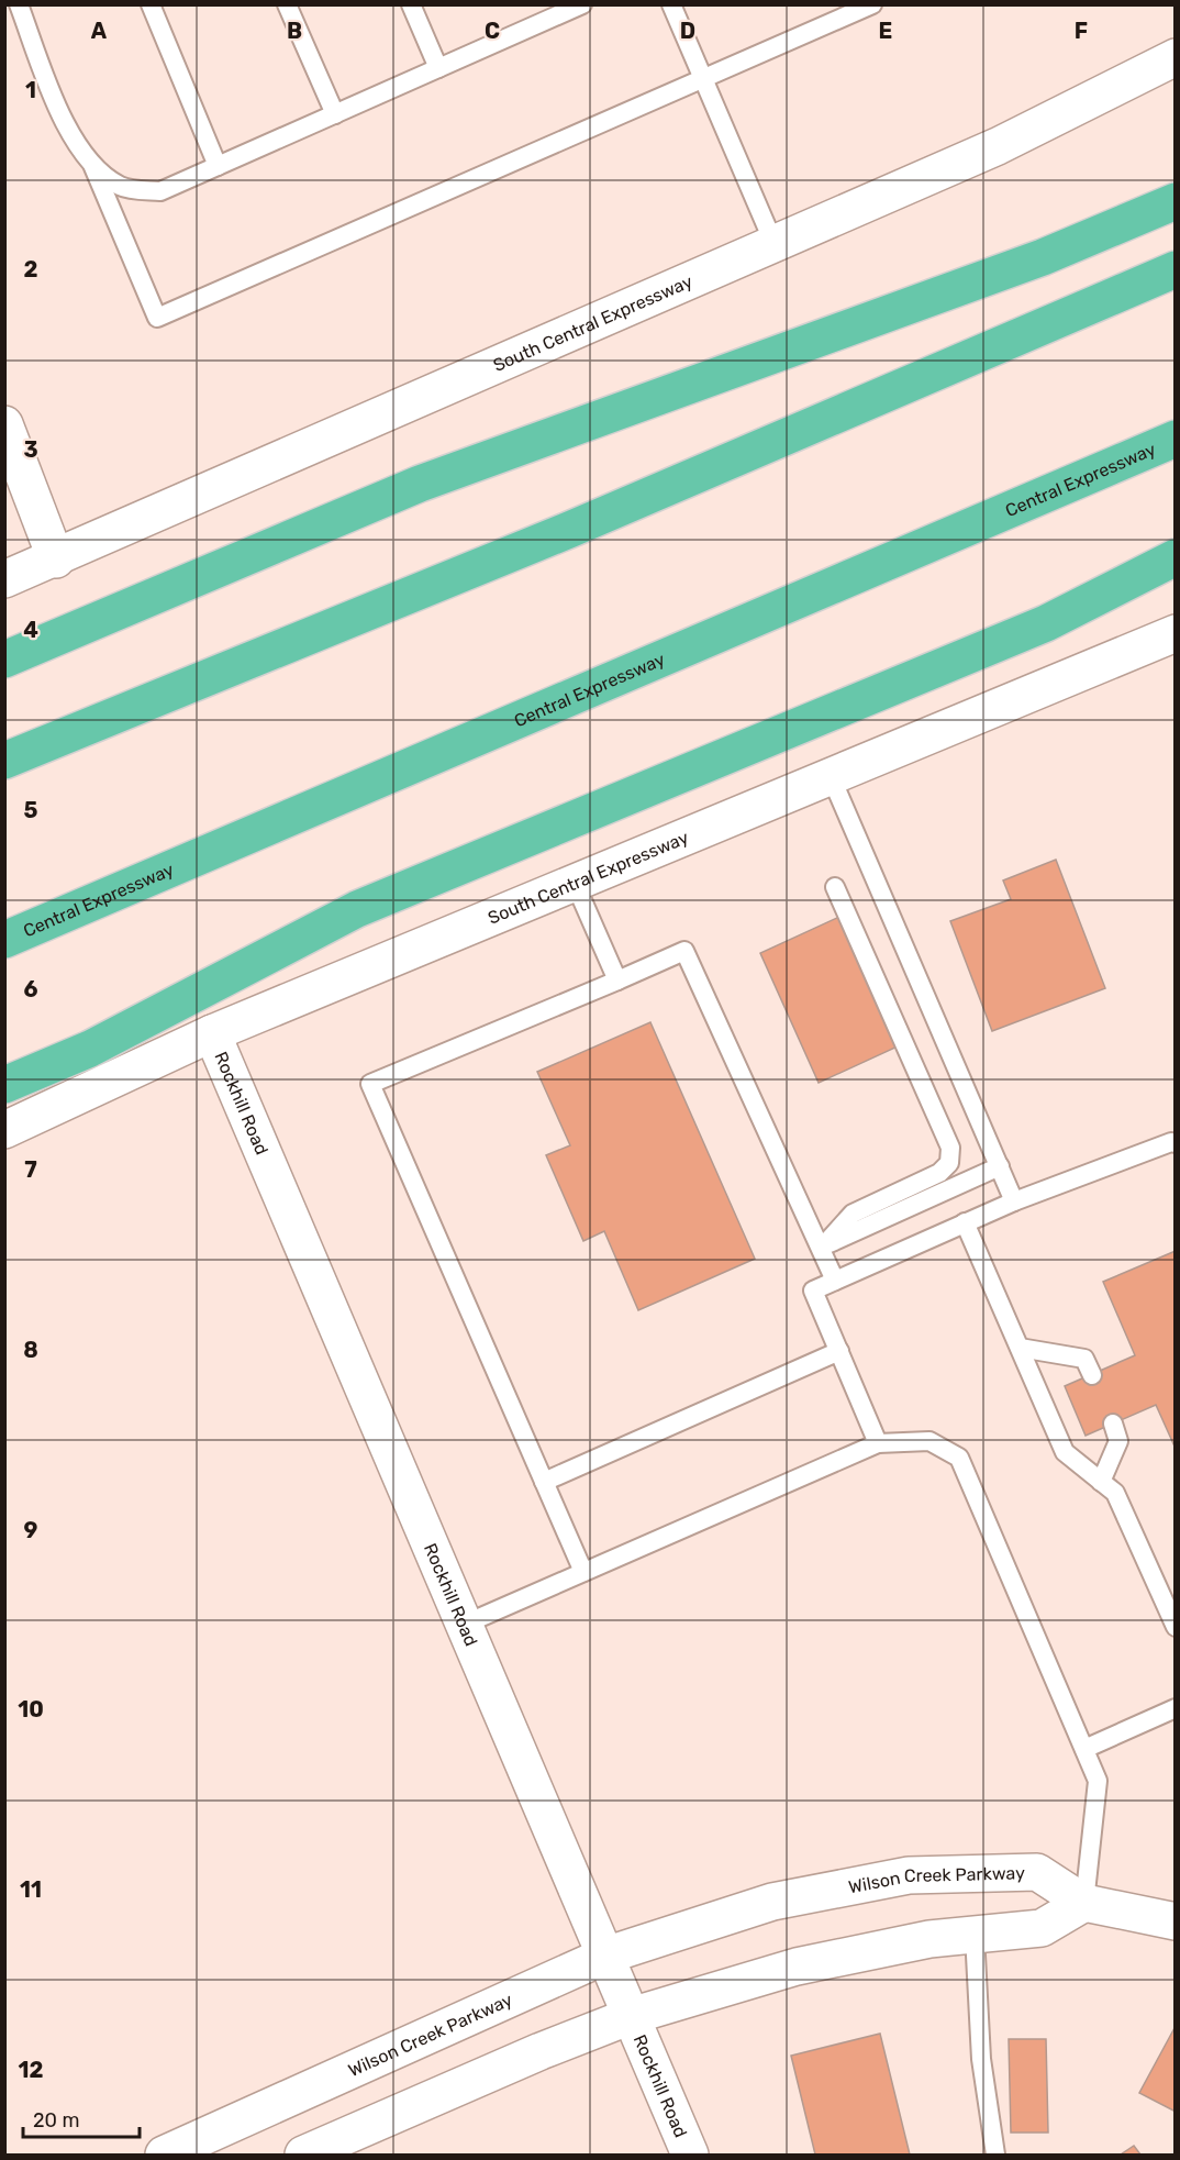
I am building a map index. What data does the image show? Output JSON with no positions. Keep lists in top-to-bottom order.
{
  "streets": {
    "highway": ["Central Expressway"],
    "main road": ["South Central Expressway", "Rockhill Road", "Wilson Creek Parkway"]
  },
  "crossings": [
    ["South Central Expressway", "Rockhill Road"],
    ["Rockhill Road", "Wilson Creek Parkway"]
  ],
  "scale_bar": "20 m",
  "grid": {
    "columns": [
      "A",
      "B",
      "C",
      "D",
      "E",
      "F"
    ],
    "rows": [
      "1",
      "2",
      "3",
      "4",
      "5",
      "6",
      "7",
      "8",
      "9",
      "10",
      "11",
      "12"
    ]
  }
}
